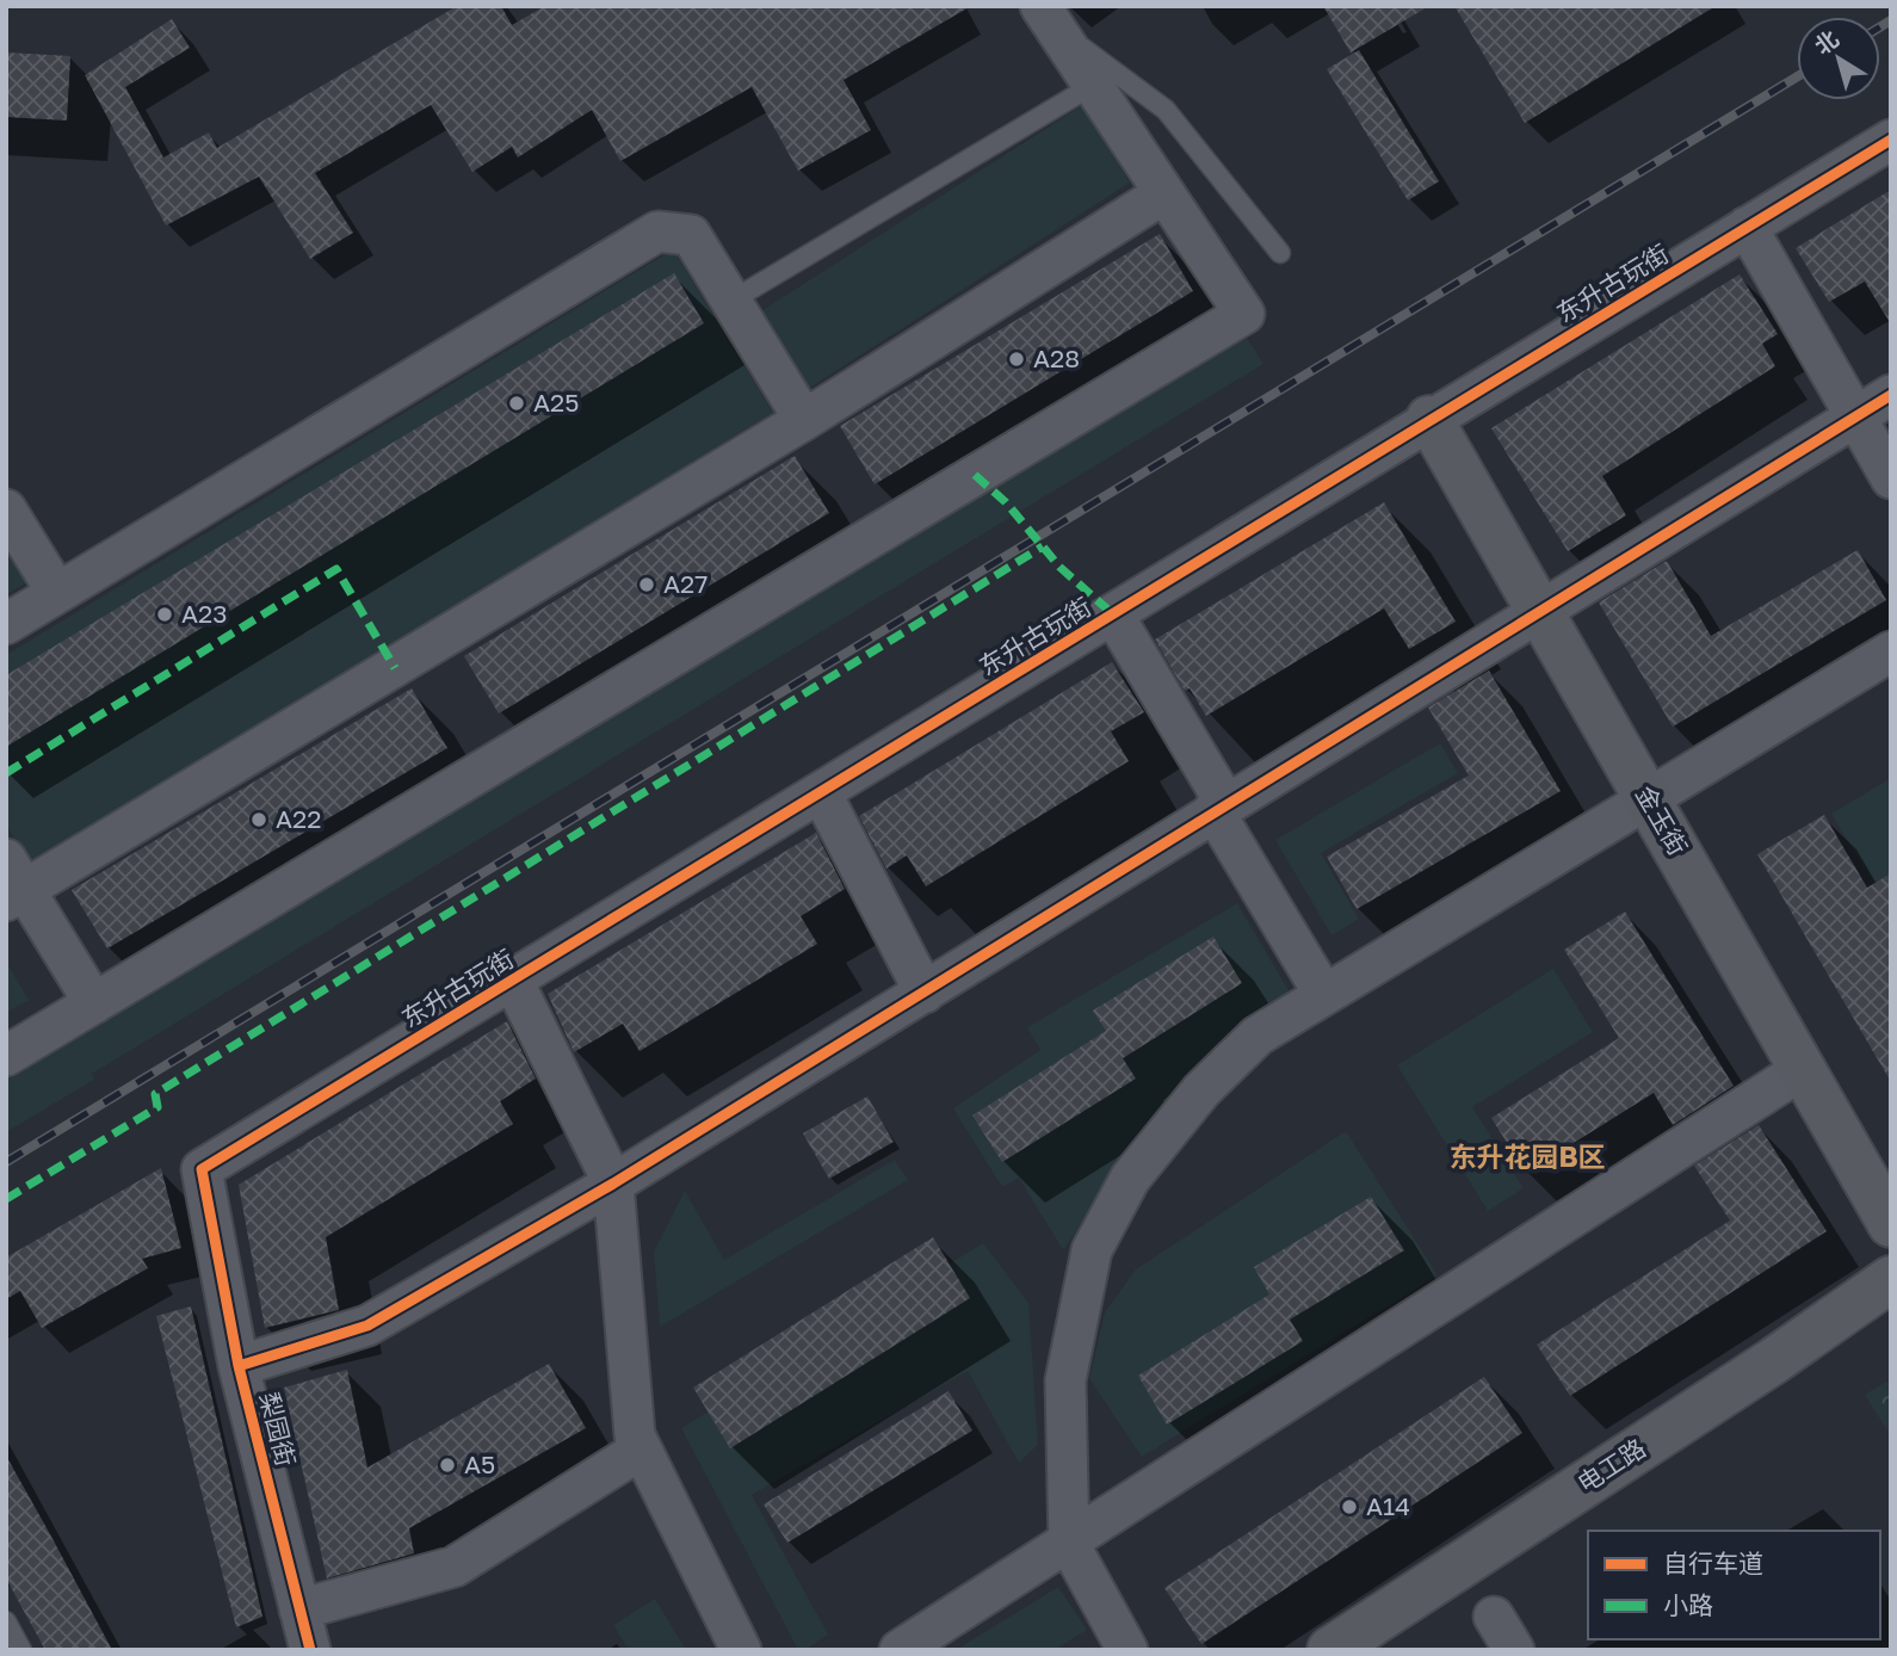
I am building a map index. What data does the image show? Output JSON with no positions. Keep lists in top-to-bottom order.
{
  "streets": {
    "street": [
      "东升古玩街",
      "金玉街",
      "梨园街",
      "电工路"
    ]
  },
  "crossings": [
    ["东升古玩街", "金玉街"],
    ["东升古玩街", "梨园街"]
  ],
  "districts": ["东升花园B区"],
  "places": [
    "A28",
    "A25",
    "A27",
    "A23",
    "A22",
    "A5",
    "A14"
  ],
  "legend": ["自行车道", "小路"],
  "north": "top left"
}
